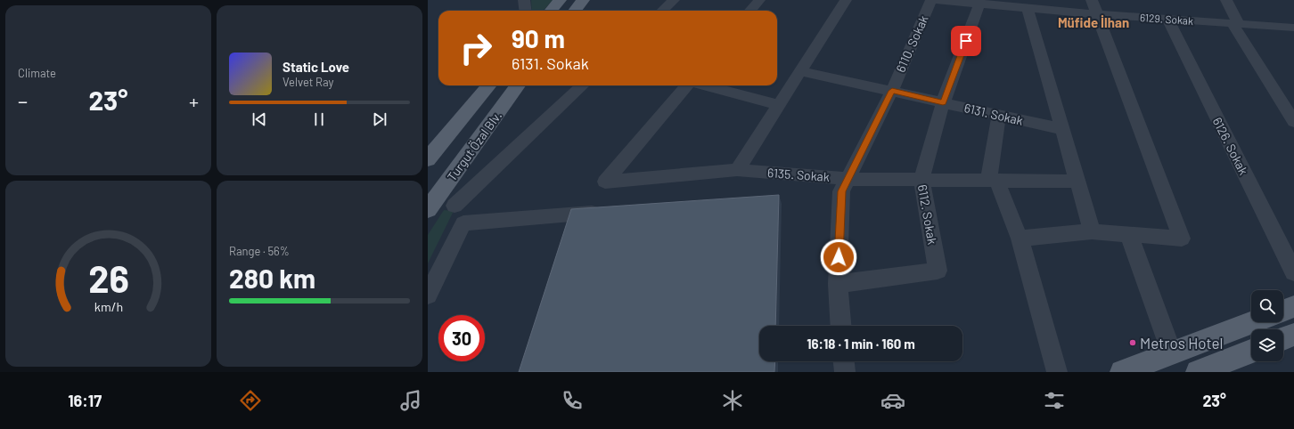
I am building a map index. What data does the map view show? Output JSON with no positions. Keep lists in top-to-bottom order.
{
  "streets": {
    "main road": ["Turgut Özal Blv."],
    "street": [
      "6129. Sokak",
      "6110. Sokak",
      "6131. Sokak",
      "6126. Sokak",
      "6135. Sokak",
      "6112. Sokak"
    ]
  },
  "crossings": [
    ["6129. Sokak", "6110. Sokak"],
    ["6129. Sokak", "6126. Sokak"],
    ["6129. Sokak", "6112. Sokak"],
    ["6110. Sokak", "6131. Sokak"],
    ["6110. Sokak", "6135. Sokak"],
    ["6110. Sokak", "6112. Sokak"],
    ["6131. Sokak", "6112. Sokak"],
    ["6135. Sokak", "6112. Sokak"]
  ],
  "districts": ["Müfide İlhan"],
  "places": ["Metros Hotel"],
  "page": {
    "tile": [
      "Climate",
      ["Range · 56%", "280 km"]
    ],
    "turn": ["90 m", "6131. Sokak"],
    "song": ["Static Love", "Velvet Ray"],
    "heat": ["−", "23°", "+"],
    "limit": "30",
    "trip": "16:18 · 1 min · 160 m",
    "tabs": ["16:17", "23°"],
    "gauge": ["26", "km/h"]
  }
}
